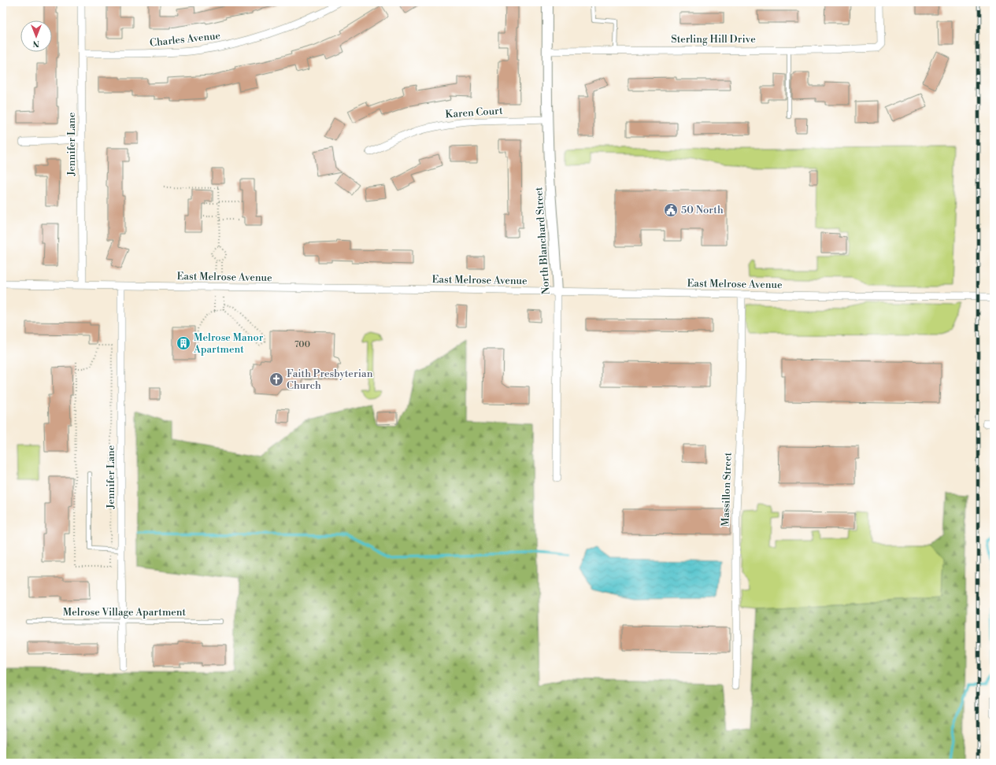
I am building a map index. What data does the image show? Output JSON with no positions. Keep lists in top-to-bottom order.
{
  "streets": {
    "street": [
      "Charles Avenue",
      "Sterling Hill Drive",
      "Karen Court",
      "Jennifer Lane",
      "North Blanchard Street",
      "East Melrose Avenue",
      "Massillon Street"
    ],
    "lane": ["Melrose Village Apartment"]
  },
  "crossings": [
    ["Charles Avenue", "Jennifer Lane"],
    ["Sterling Hill Drive", "North Blanchard Street"],
    ["Karen Court", "North Blanchard Street"],
    ["Jennifer Lane", "East Melrose Avenue"],
    ["Jennifer Lane", "Melrose Village Apartment"],
    ["North Blanchard Street", "East Melrose Avenue"],
    ["East Melrose Avenue", "Massillon Street"]
  ],
  "places": {
    "public building": ["50 North"],
    "building": ["Melrose Manor Apartment"],
    "church": ["Faith Presbyterian Church"]
  },
  "house_numbers": ["700"],
  "north": "bottom"
}
